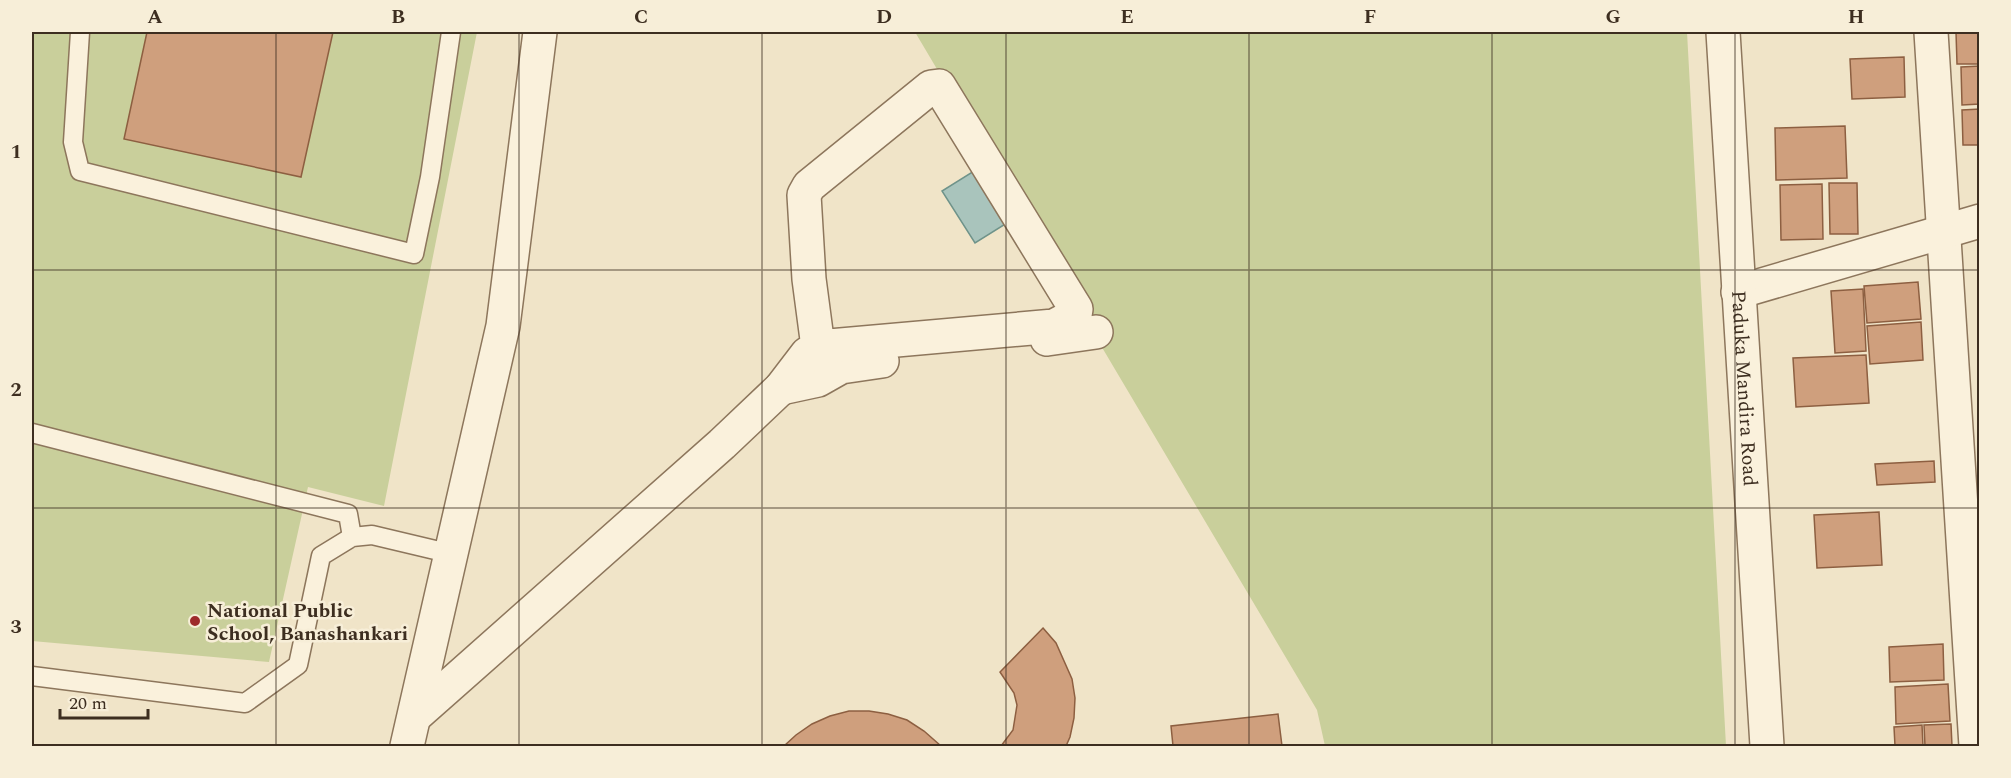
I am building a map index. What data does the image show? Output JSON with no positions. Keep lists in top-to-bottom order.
{
  "streets": {
    "street": ["Paduka Mandira Road"]
  },
  "places": ["National Public School, Banashankari"],
  "scale_bar": "20 m",
  "grid": {
    "columns": [
      "A",
      "B",
      "C",
      "D",
      "E",
      "F",
      "G",
      "H"
    ],
    "rows": ["1", "2", "3"]
  }
}
